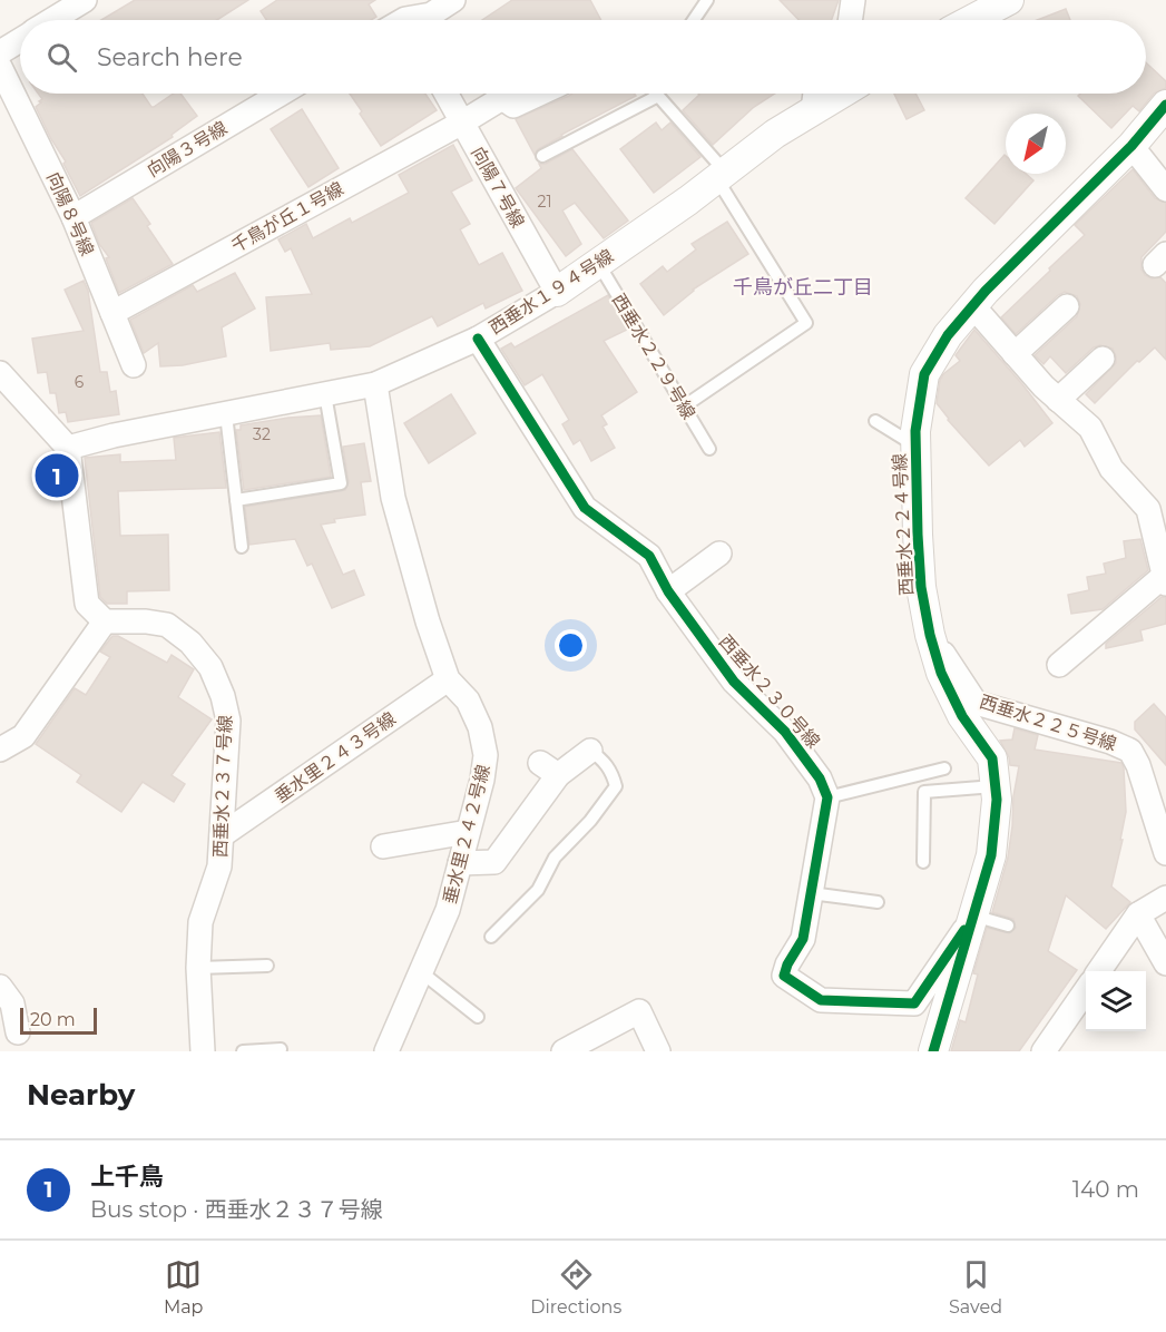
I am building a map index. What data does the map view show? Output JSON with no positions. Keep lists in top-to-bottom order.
{
  "streets": {
    "street": [
      "向陽３号線",
      "向陽７号線",
      "向陽８号線",
      "千鳥が丘１号線",
      "西垂水１９４号線",
      "西垂水２２４号線",
      "西垂水２３０号線",
      "西垂水２２５号線",
      "垂水里２４３号線",
      "西垂水２３７号線",
      "垂水里２４２号線"
    ],
    "lane": ["西垂水２２９号線"]
  },
  "crossings": [
    ["向陽３号線", "向陽８号線"],
    ["向陽７号線", "千鳥が丘１号線"],
    ["向陽７号線", "西垂水１９４号線"],
    ["向陽８号線", "千鳥が丘１号線"],
    ["西垂水１９４号線", "西垂水２２９号線"],
    ["西垂水１９４号線", "西垂水２３０号線"],
    ["西垂水１９４号線", "垂水里２４２号線"],
    ["西垂水２２４号線", "西垂水２２５号線"],
    ["垂水里２４３号線", "西垂水２３７号線"],
    ["垂水里２４３号線", "垂水里２４２号線"]
  ],
  "districts": ["千鳥が丘二丁目"],
  "house_numbers": ["21", "6", "32"],
  "scale_bar": "20 m",
  "north": "bottom left",
  "page": {
    "search": "Search here",
    "pins": "1",
    "scale": "20 m",
    "heading": "Nearby",
    "list": [
      {
        "mark": "1",
        "name": "上千鳥",
        "note": "Bus stop · 西垂水２３７号線",
        "value": "140 m"
      }
    ],
    "nav": ["Map", "Directions", "Saved"]
  }
}
